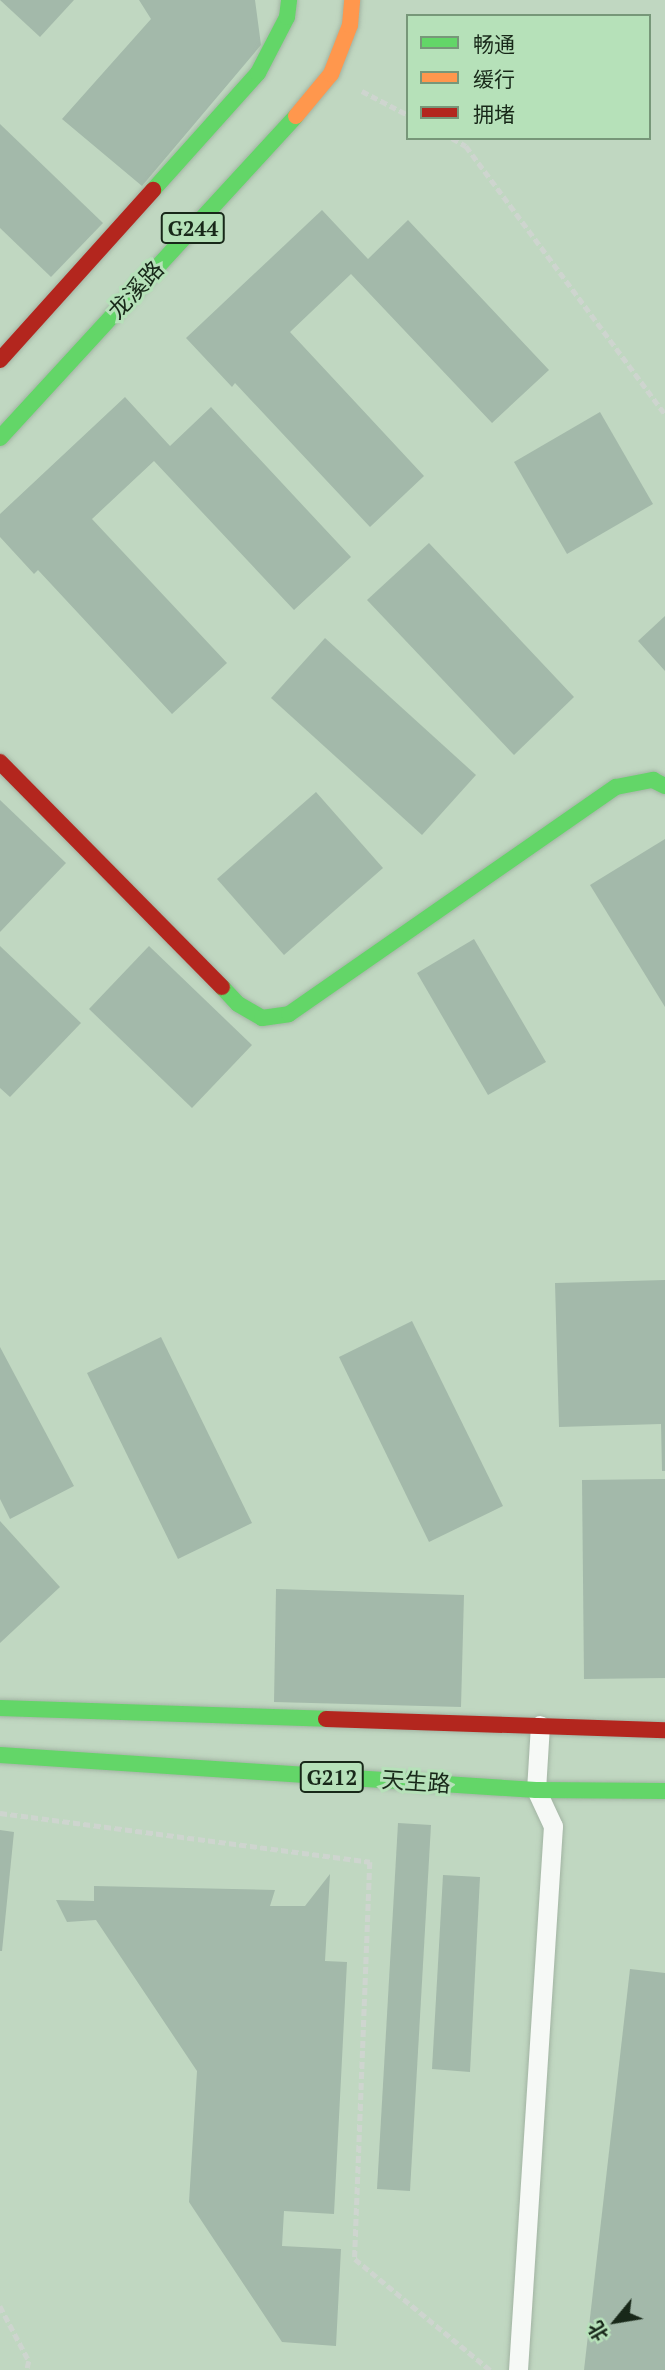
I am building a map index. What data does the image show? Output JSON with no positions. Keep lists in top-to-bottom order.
{
  "streets": {
    "main road": [
      "G244",
      "龙溪路",
      "G212",
      "天生路"
    ]
  },
  "legend": ["畅通", "缓行", "拥堵"],
  "north": "bottom left"
}
